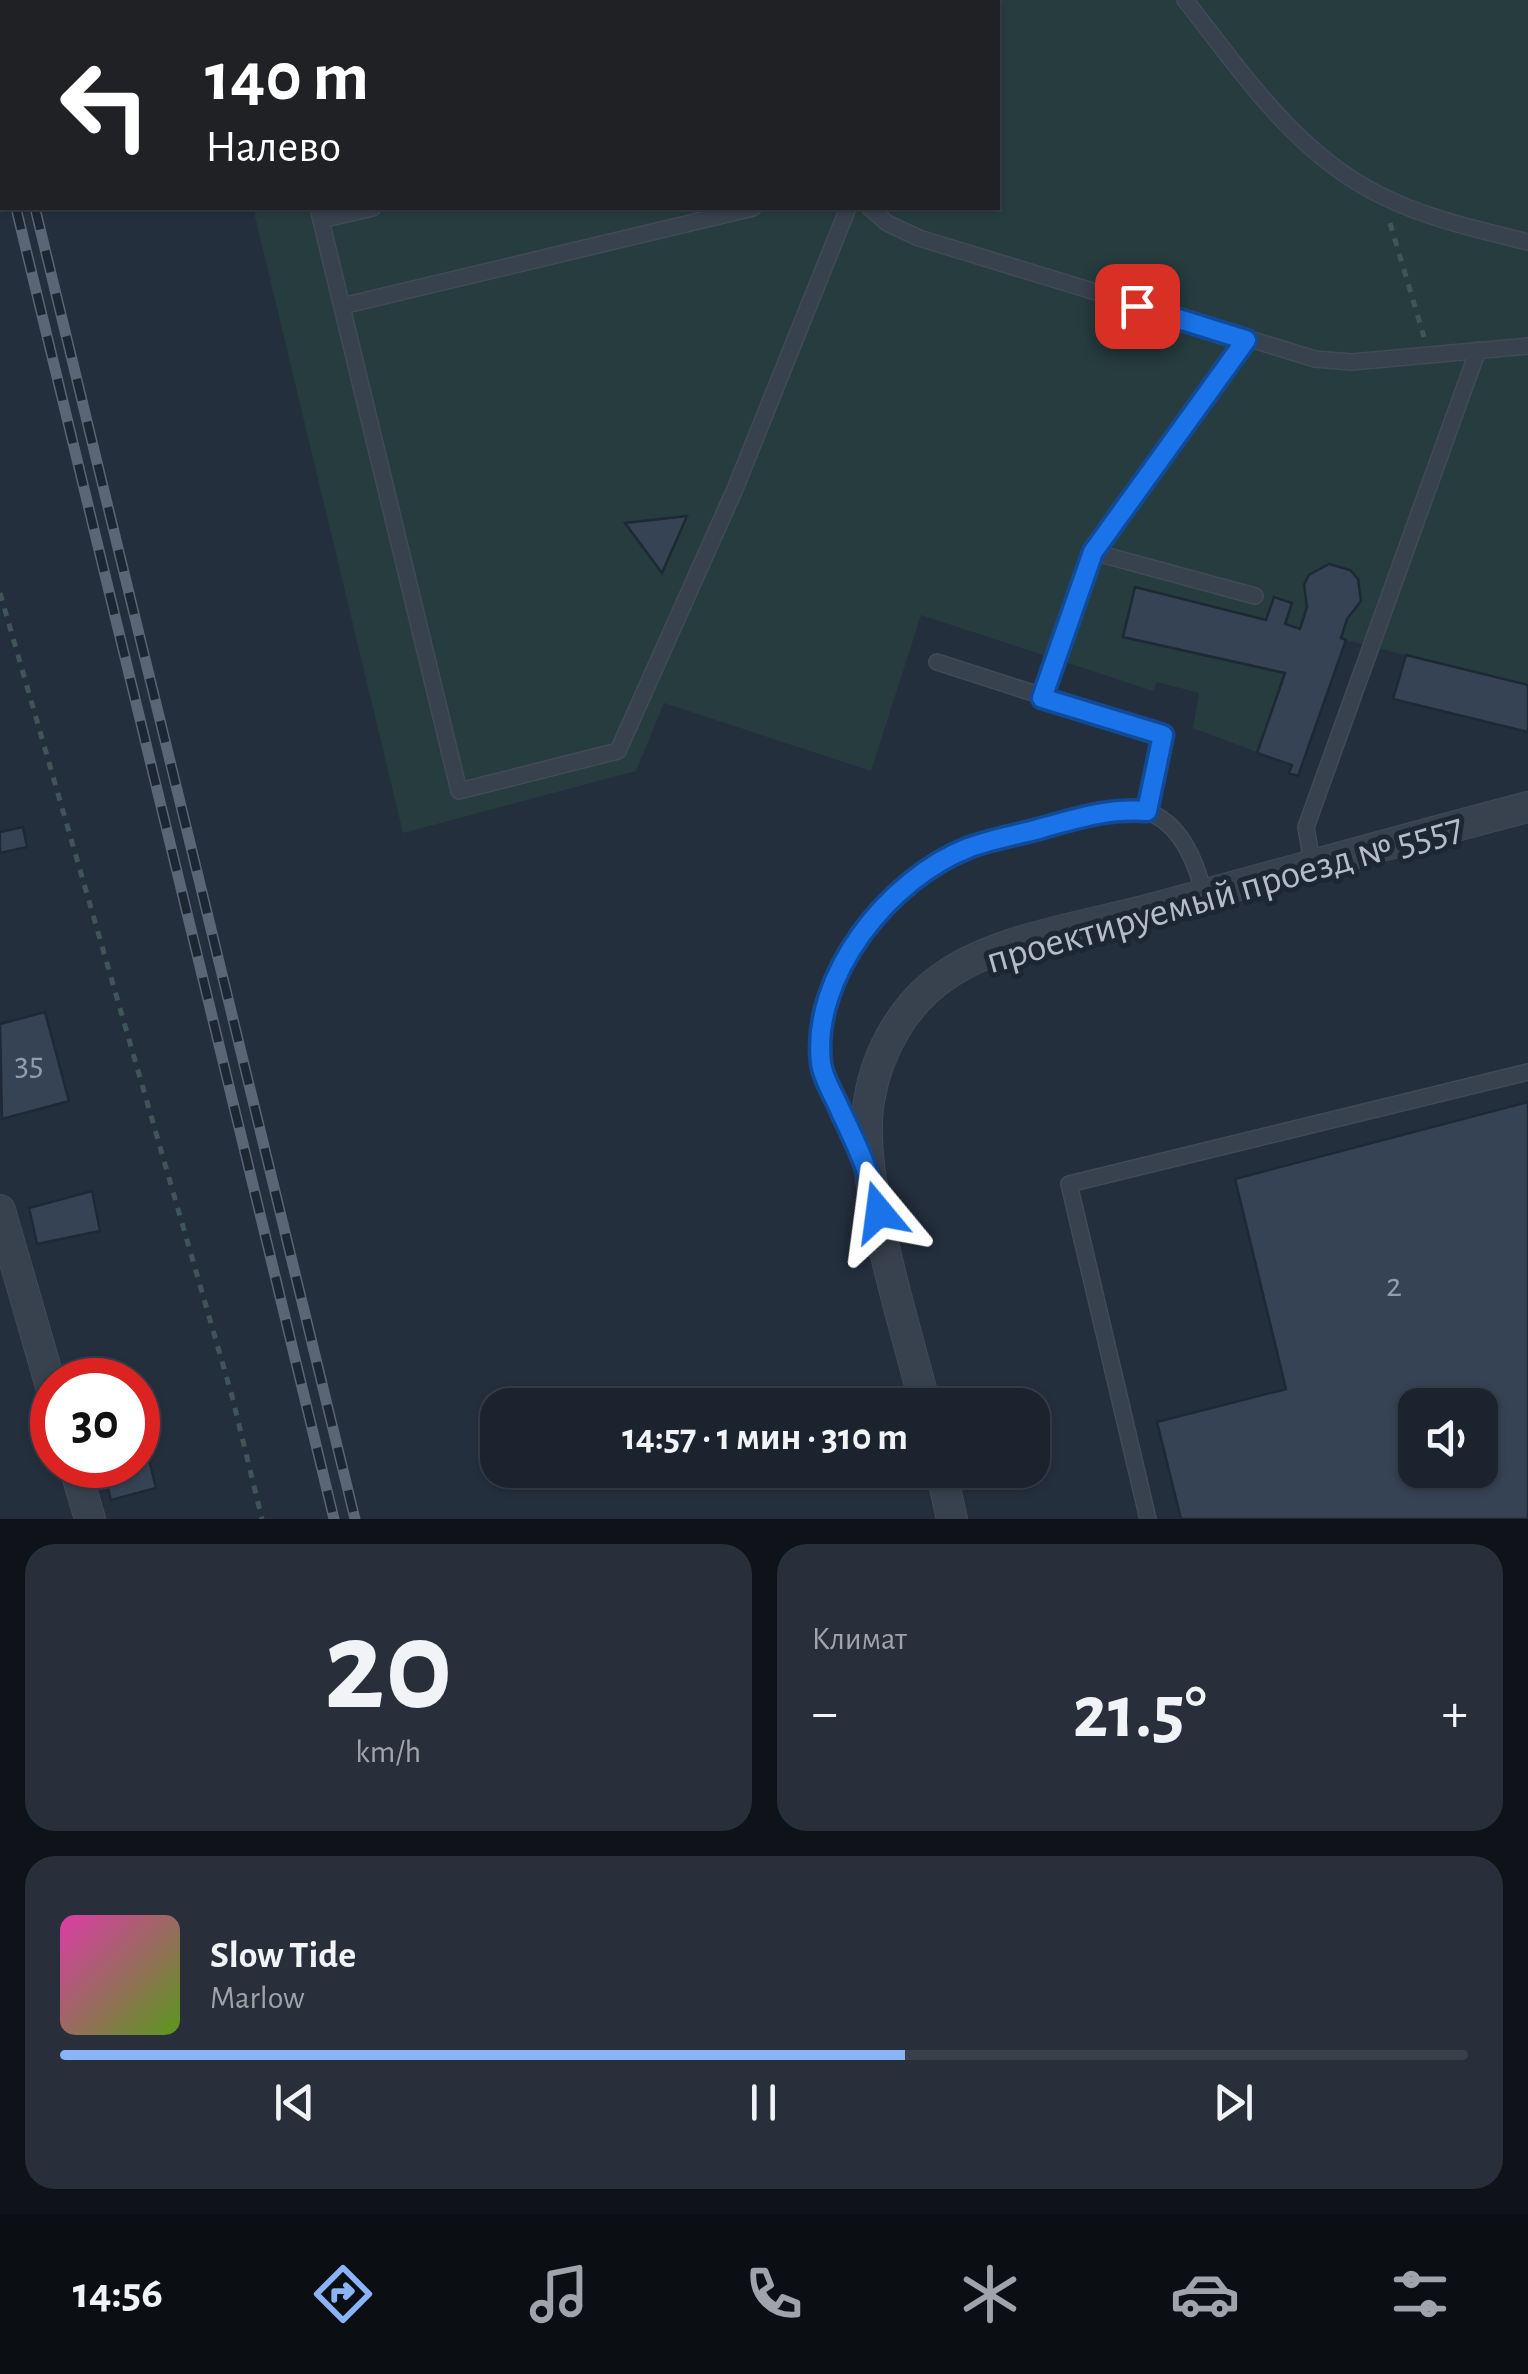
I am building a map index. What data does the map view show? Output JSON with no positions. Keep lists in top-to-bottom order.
{
  "streets": {
    "street": ["проектируемый проезд № 5557"]
  },
  "house_numbers": ["35", "2"],
  "page": {
    "turn": ["140 m", "Налево"],
    "limit": "30",
    "trip": "14:57 · 1 мин · 310 m",
    "tile": [
      ["20", "km/h"],
      "Климат"
    ],
    "heat": ["−", "21.5°", "+"],
    "song": ["Slow Tide", "Marlow"],
    "tabs": "14:56"
  }
}
